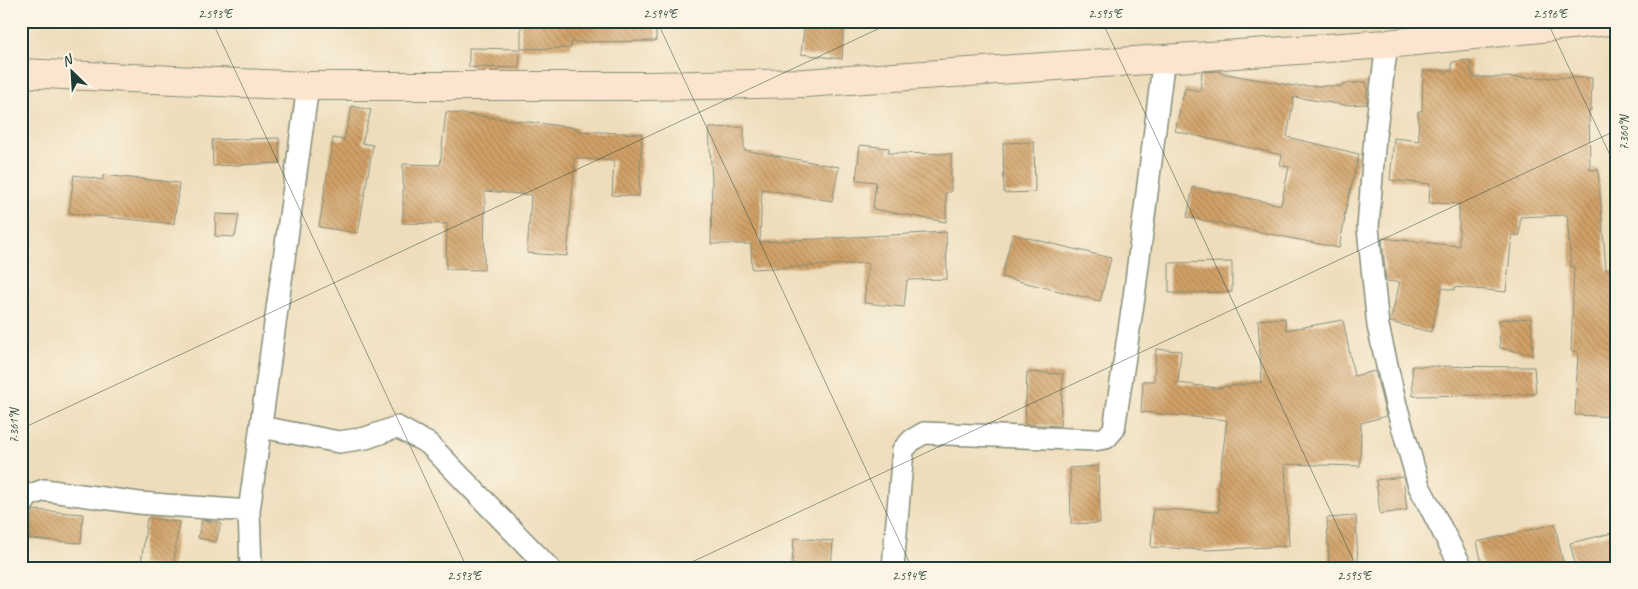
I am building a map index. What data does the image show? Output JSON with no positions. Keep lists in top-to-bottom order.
{
  "north": "top left",
  "coordinates": [
    "2.593°E",
    "2.594°E",
    "2.595°E",
    "2.596°E",
    "7.360°N",
    "7.361°N"
  ]
}
